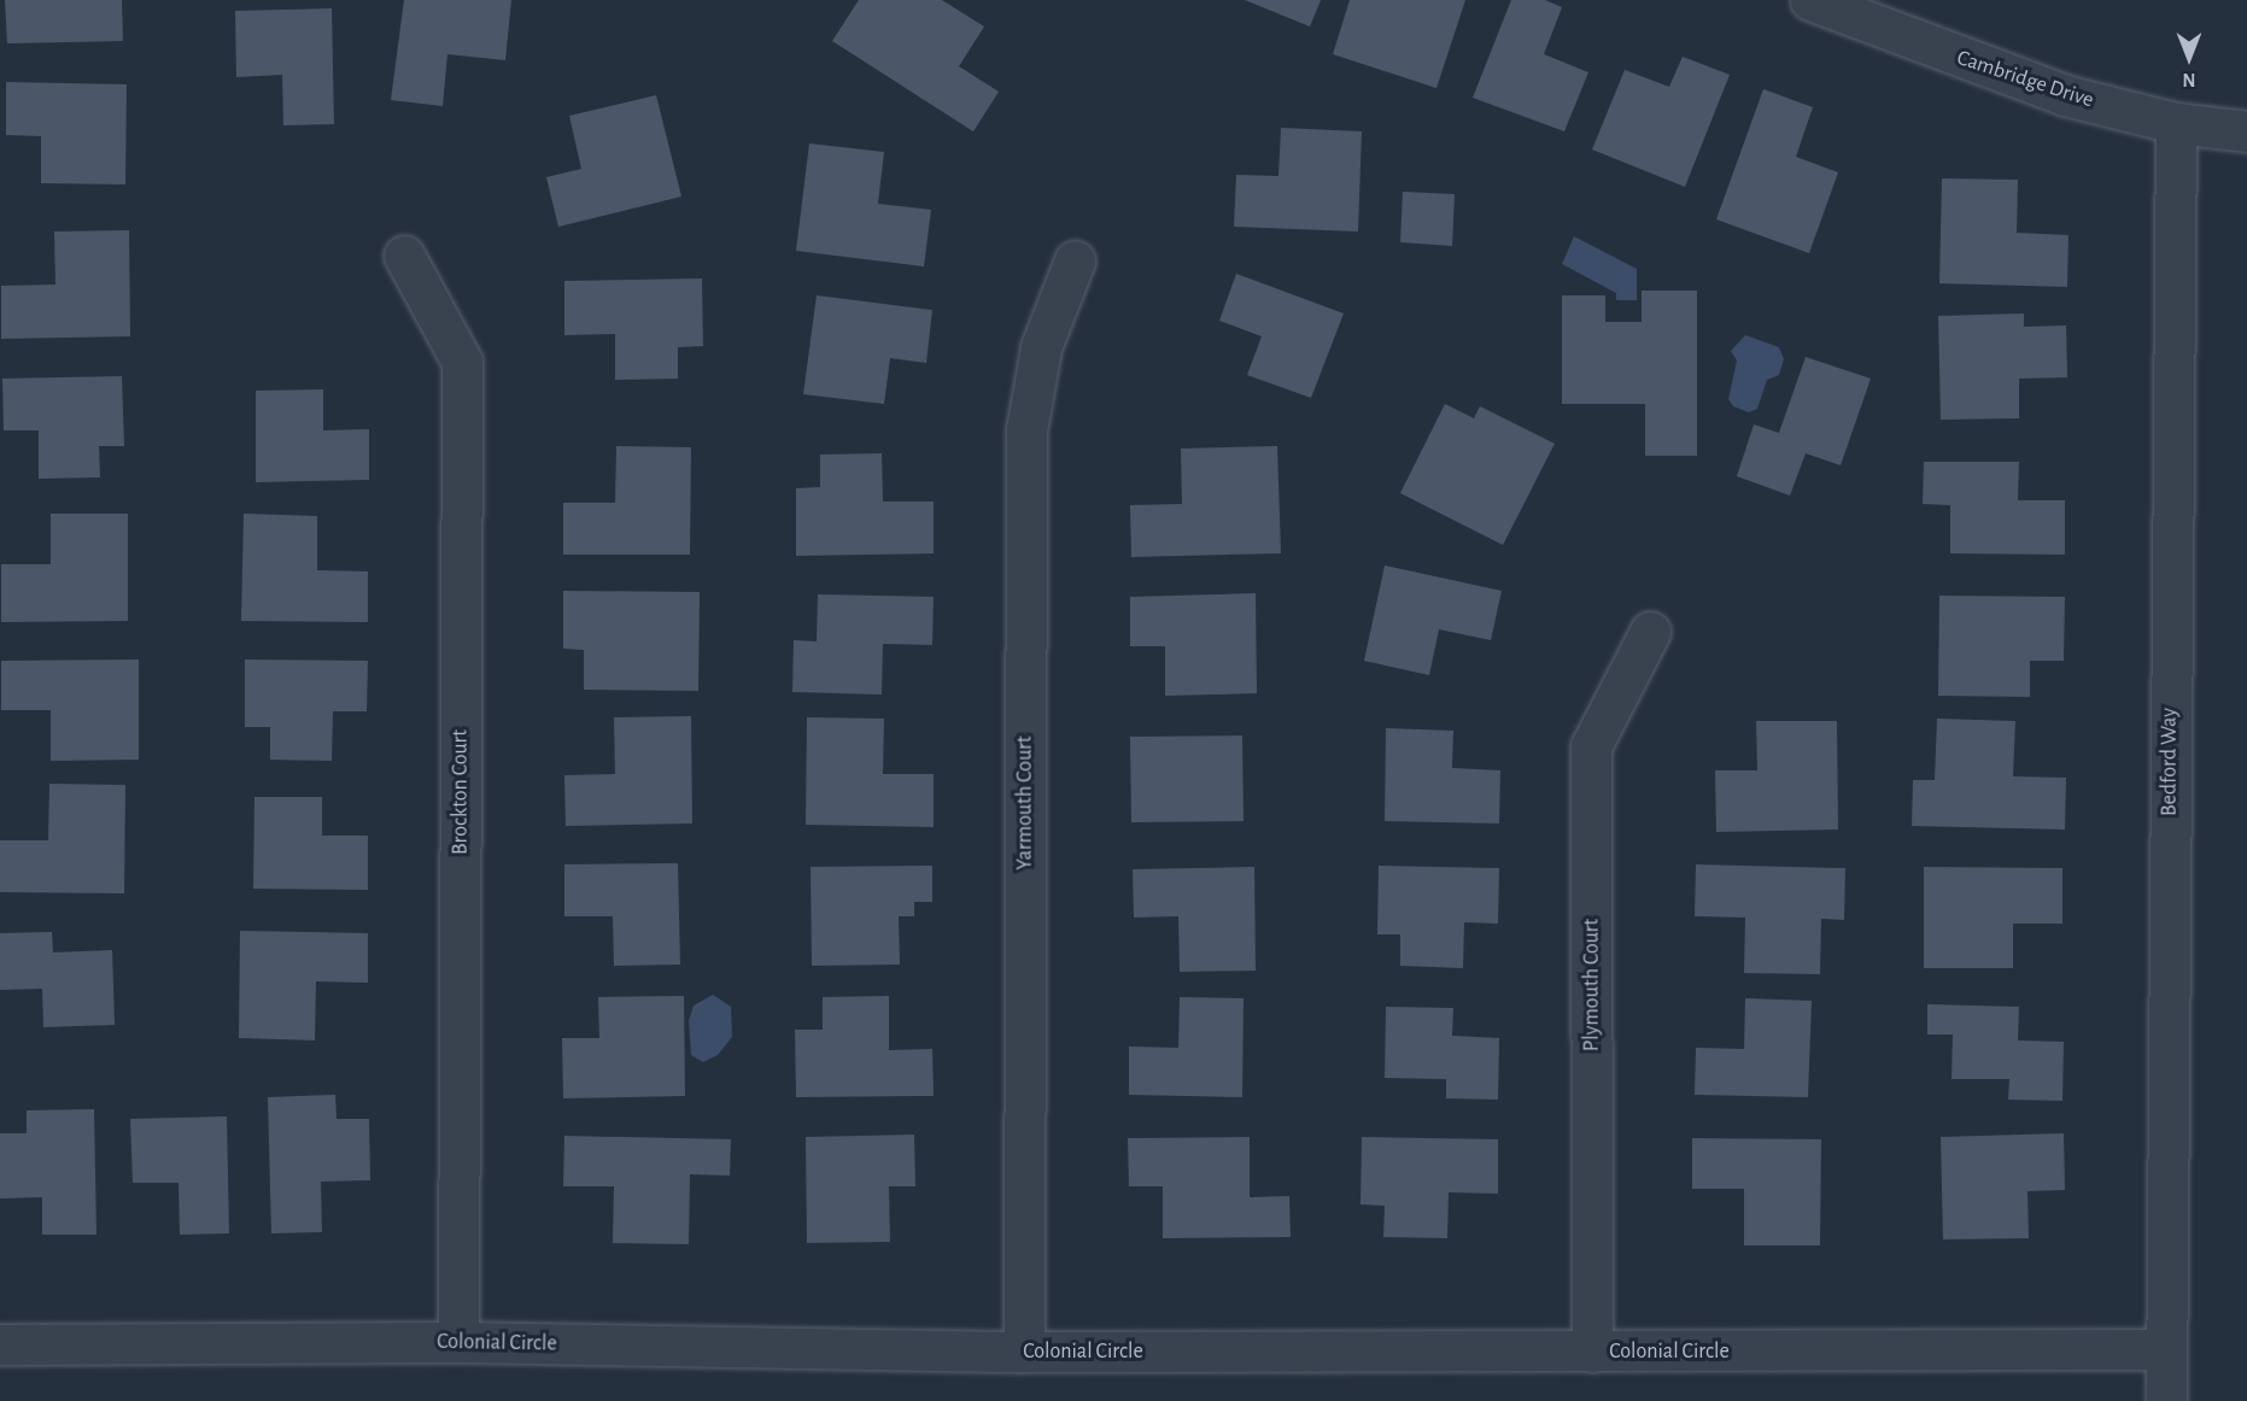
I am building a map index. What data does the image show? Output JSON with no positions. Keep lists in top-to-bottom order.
{
  "streets": {
    "street": [
      "Cambridge Drive",
      "Bedford Way",
      "Brockton Court",
      "Yarmouth Court",
      "Plymouth Court",
      "Colonial Circle"
    ]
  },
  "crossings": [
    ["Cambridge Drive", "Bedford Way"],
    ["Bedford Way", "Colonial Circle"],
    ["Brockton Court", "Colonial Circle"],
    ["Yarmouth Court", "Colonial Circle"],
    ["Plymouth Court", "Colonial Circle"]
  ],
  "north": "bottom"
}
